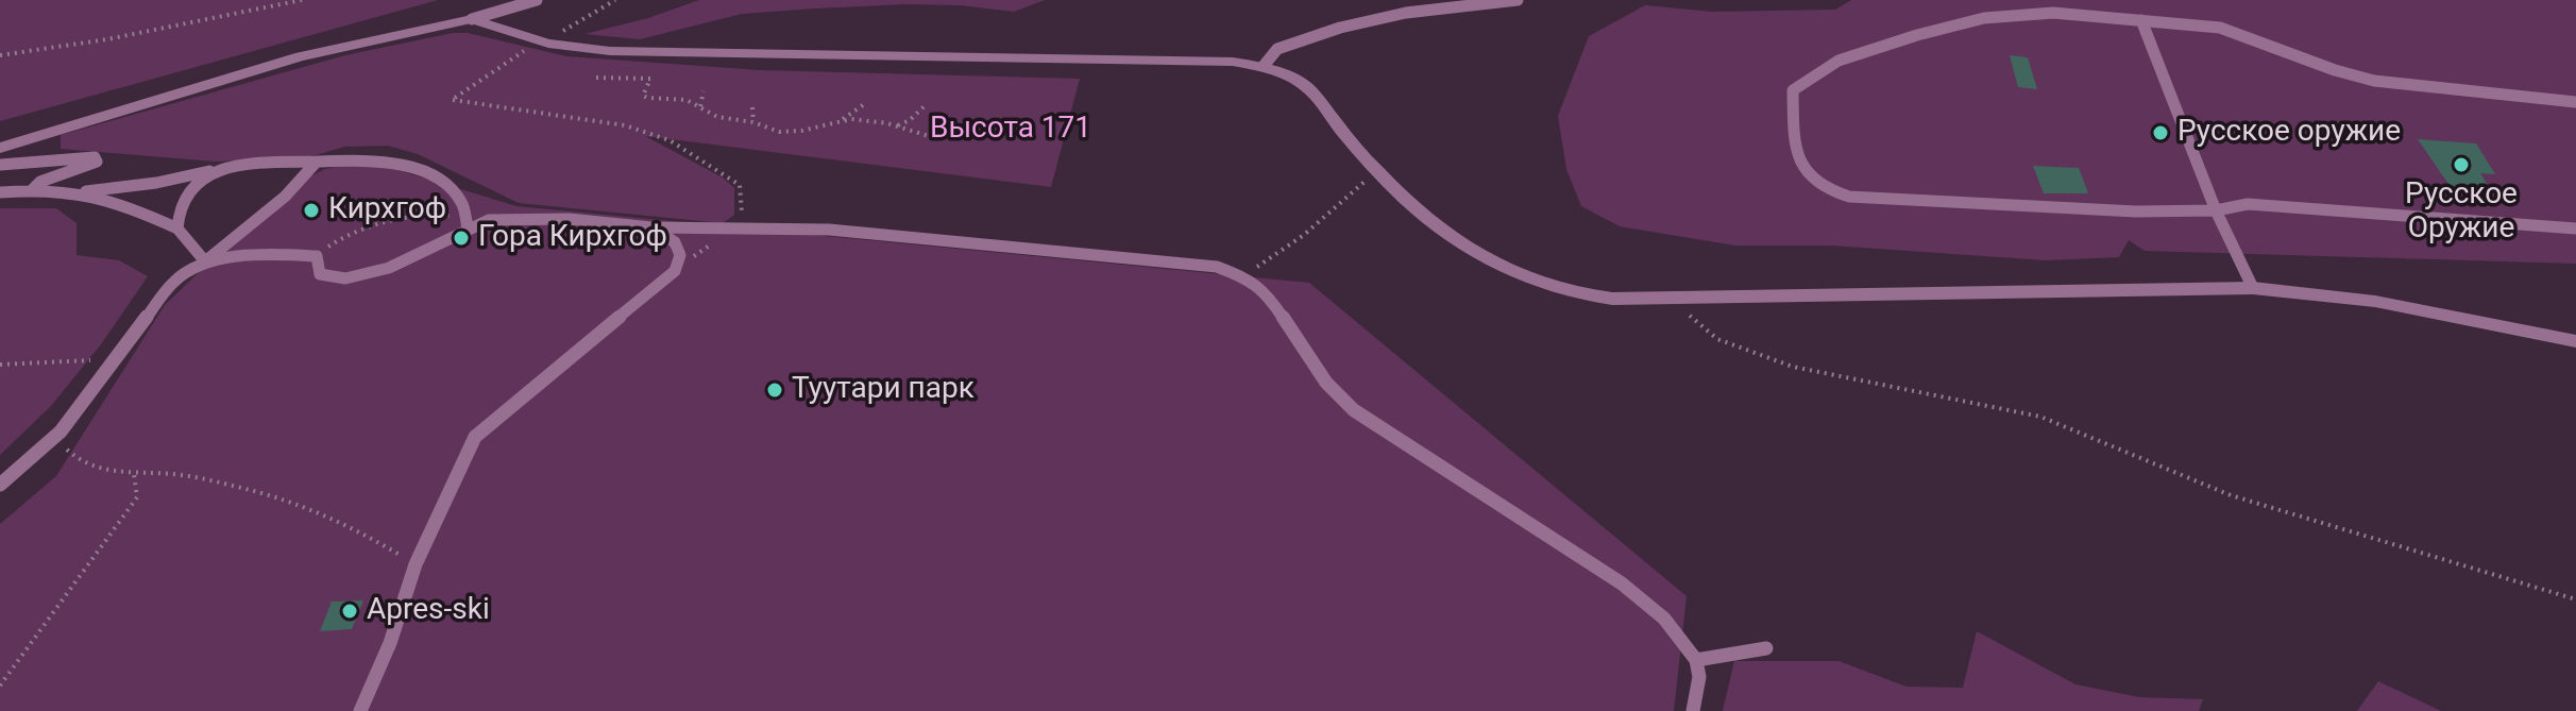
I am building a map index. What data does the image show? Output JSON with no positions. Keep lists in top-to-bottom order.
{
  "parks": ["Высота 171"],
  "places": [
    "Русское оружие",
    "Русское Оружие",
    "Кирхгоф",
    "Гора Кирхгоф",
    "Туутари парк",
    "Apres-ski"
  ]
}
